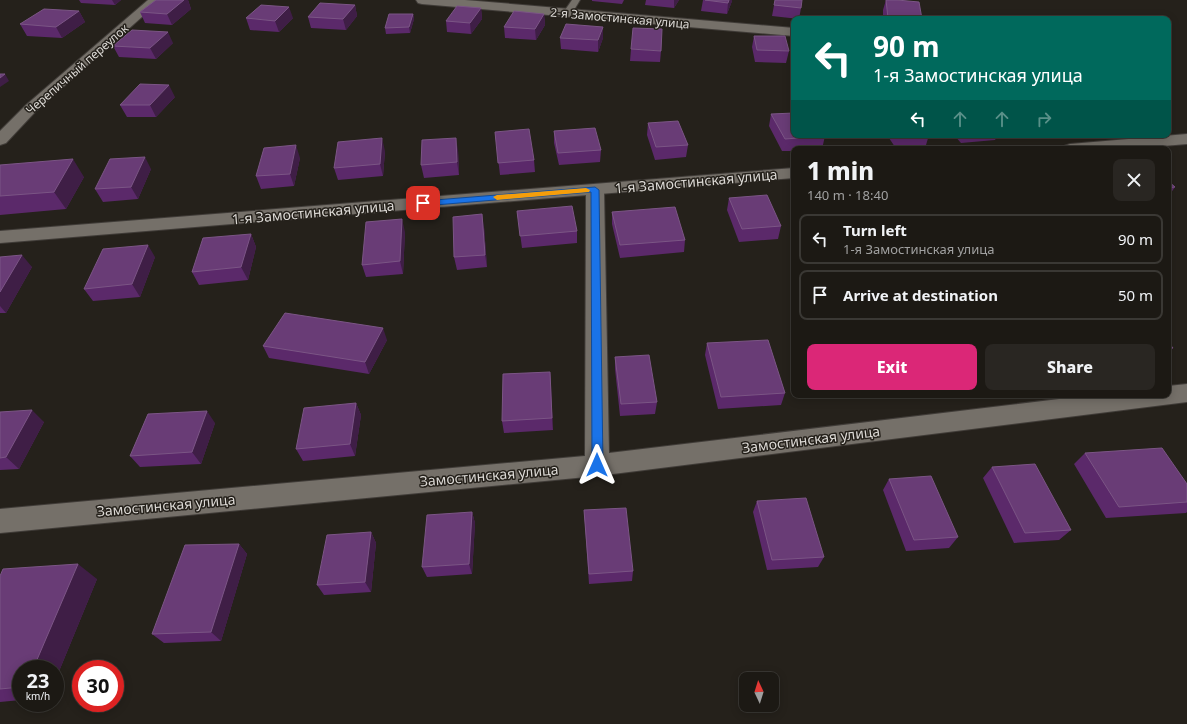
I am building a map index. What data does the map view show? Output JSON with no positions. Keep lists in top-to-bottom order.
{
  "streets": {
    "street": [
      "2-я Замостинская улица",
      "Черепичный переулок",
      "1-я Замостинская улица",
      "Замостинская улица"
    ]
  },
  "north": "top",
  "page": {
    "turn": ["90 m", "1-я Замостинская улица"],
    "heading": ["1 min", "140 m · 18:40"],
    "list": [
      {
        "name": "Turn left",
        "note": "1-я Замостинская улица",
        "value": "90 m"
      },
      {
        "name": "Arrive at destination",
        "value": "50 m"
      }
    ],
    "buttons": ["Exit", "Share"],
    "speed": "23 km/h",
    "limit": "30"
  }
}
